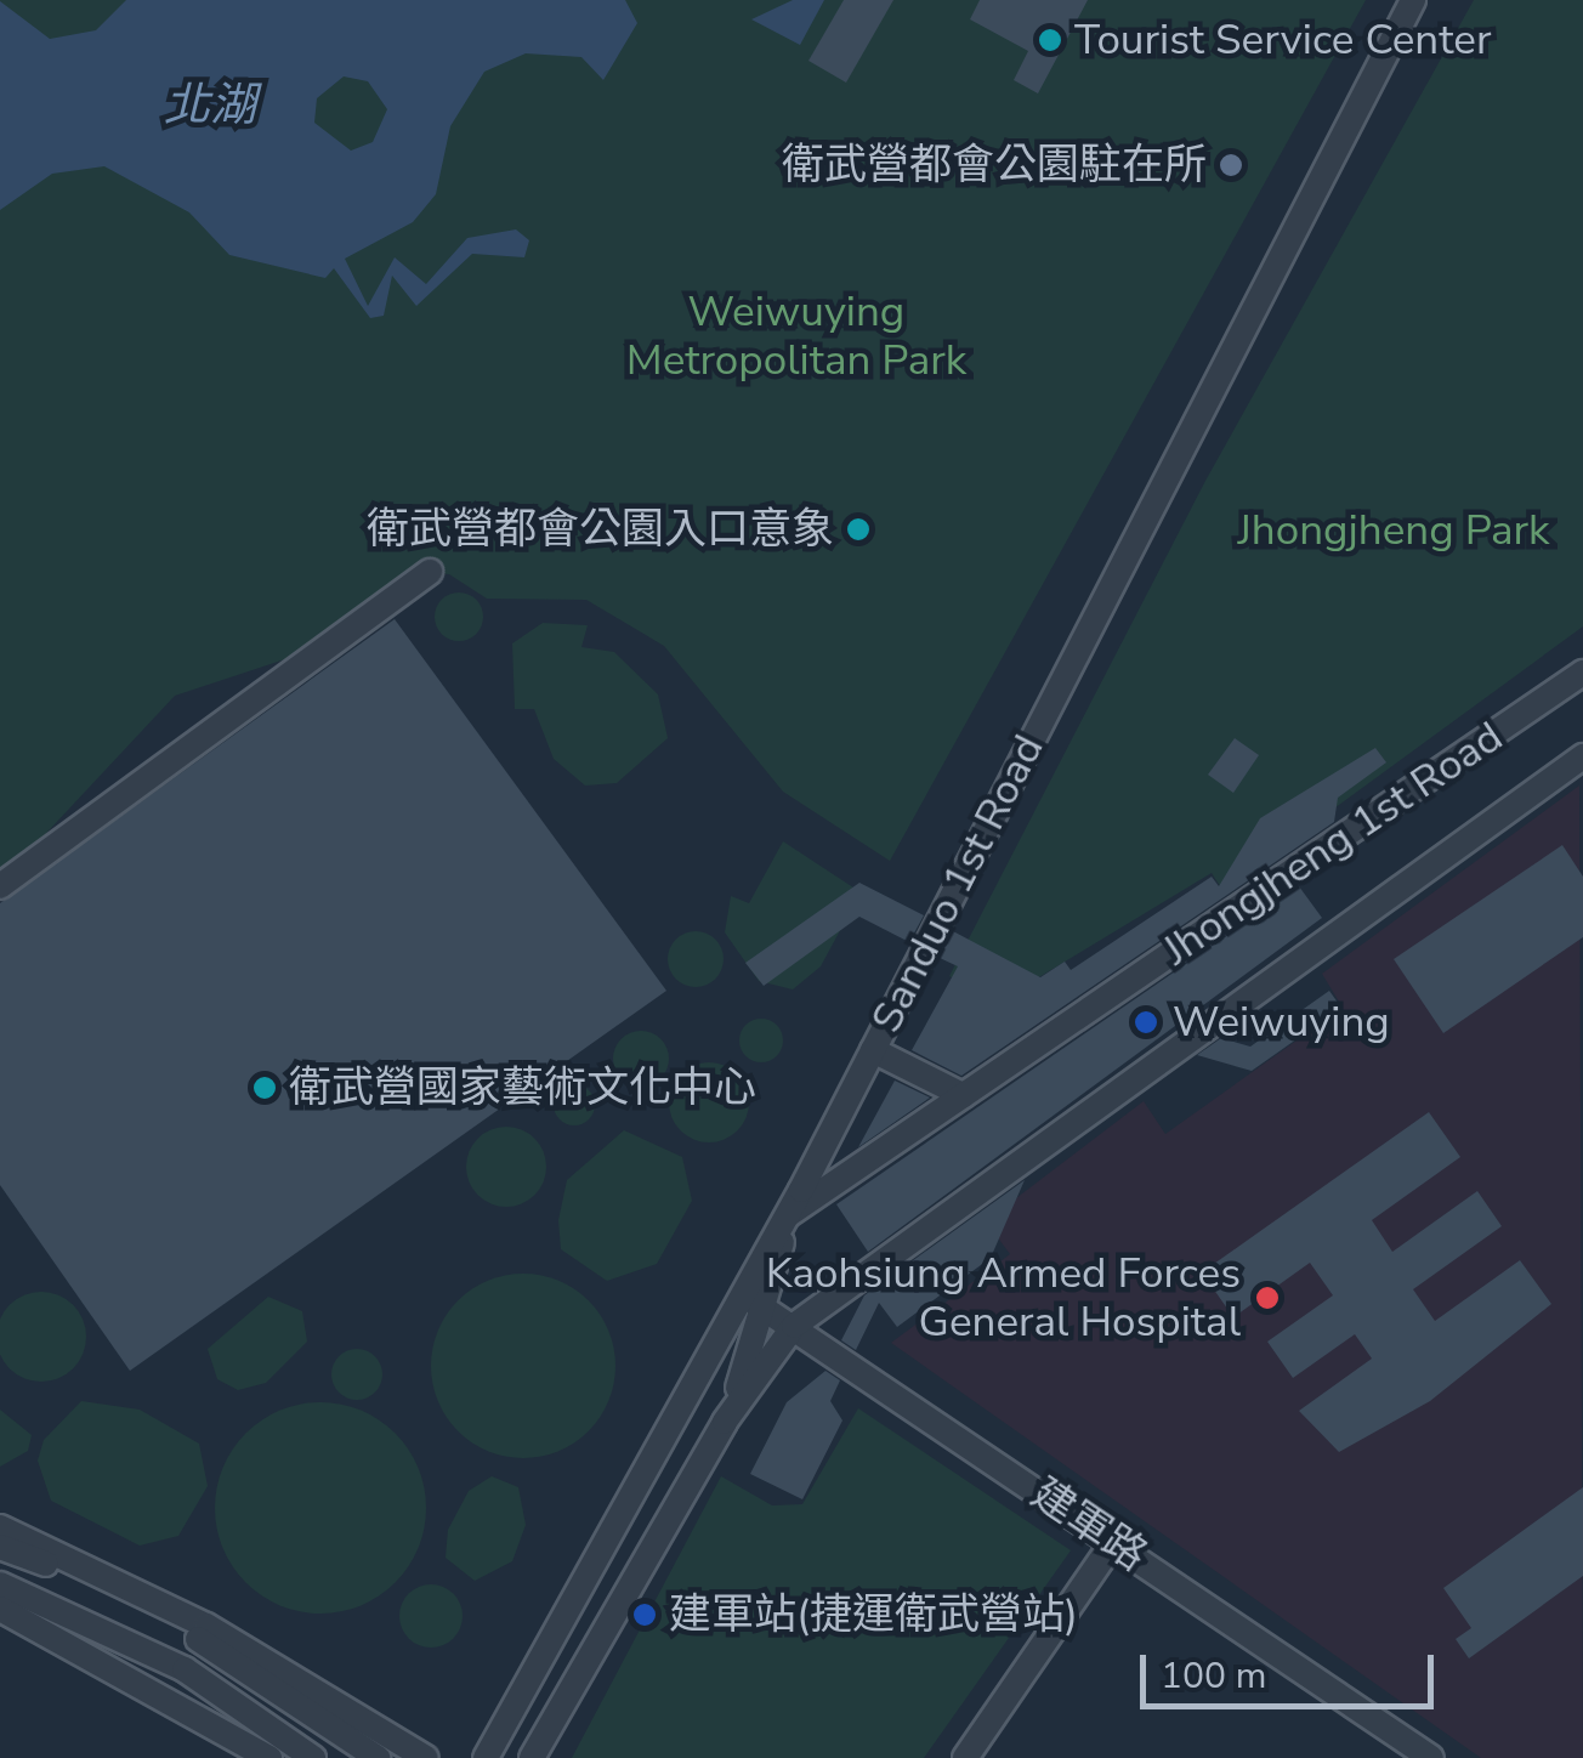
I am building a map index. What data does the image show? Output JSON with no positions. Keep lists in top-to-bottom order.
{
  "streets": {
    "street": ["Jhongjheng 1st Road", "Sanduo 1st Road", "建軍路"]
  },
  "crossings": [
    ["Jhongjheng 1st Road", "Sanduo 1st Road"],
    ["Jhongjheng 1st Road", "建軍路"],
    ["Sanduo 1st Road", "建軍路"]
  ],
  "water": ["北湖"],
  "parks": ["Weiwuying Metropolitan Park", "Jhongjheng Park"],
  "places": [
    "Tourist Service Center",
    "衛武營都會公園駐在所",
    "衛武營都會公園入口意象",
    "Weiwuying",
    "衛武營國家藝術文化中心",
    "Kaohsiung Armed Forces General Hospital",
    "建軍站(捷運衛武營站)"
  ],
  "scale_bar": "100 m"
}
